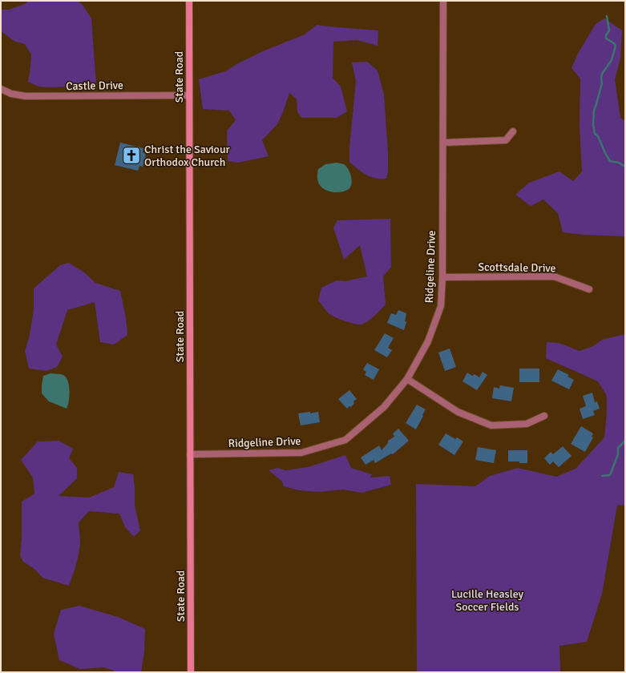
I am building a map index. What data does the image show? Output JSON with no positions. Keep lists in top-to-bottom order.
{
  "streets": {
    "main road": ["State Road"],
    "street": ["Castle Drive", "Ridgeline Drive", "Scottsdale Drive"]
  },
  "crossings": [
    ["State Road", "Castle Drive"],
    ["State Road", "Ridgeline Drive"],
    ["Ridgeline Drive", "Scottsdale Drive"]
  ],
  "parks": ["Lucille Heasley Soccer Fields"],
  "places": {
    "church": ["Christ the Saviour Orthodox Church"]
  }
}
